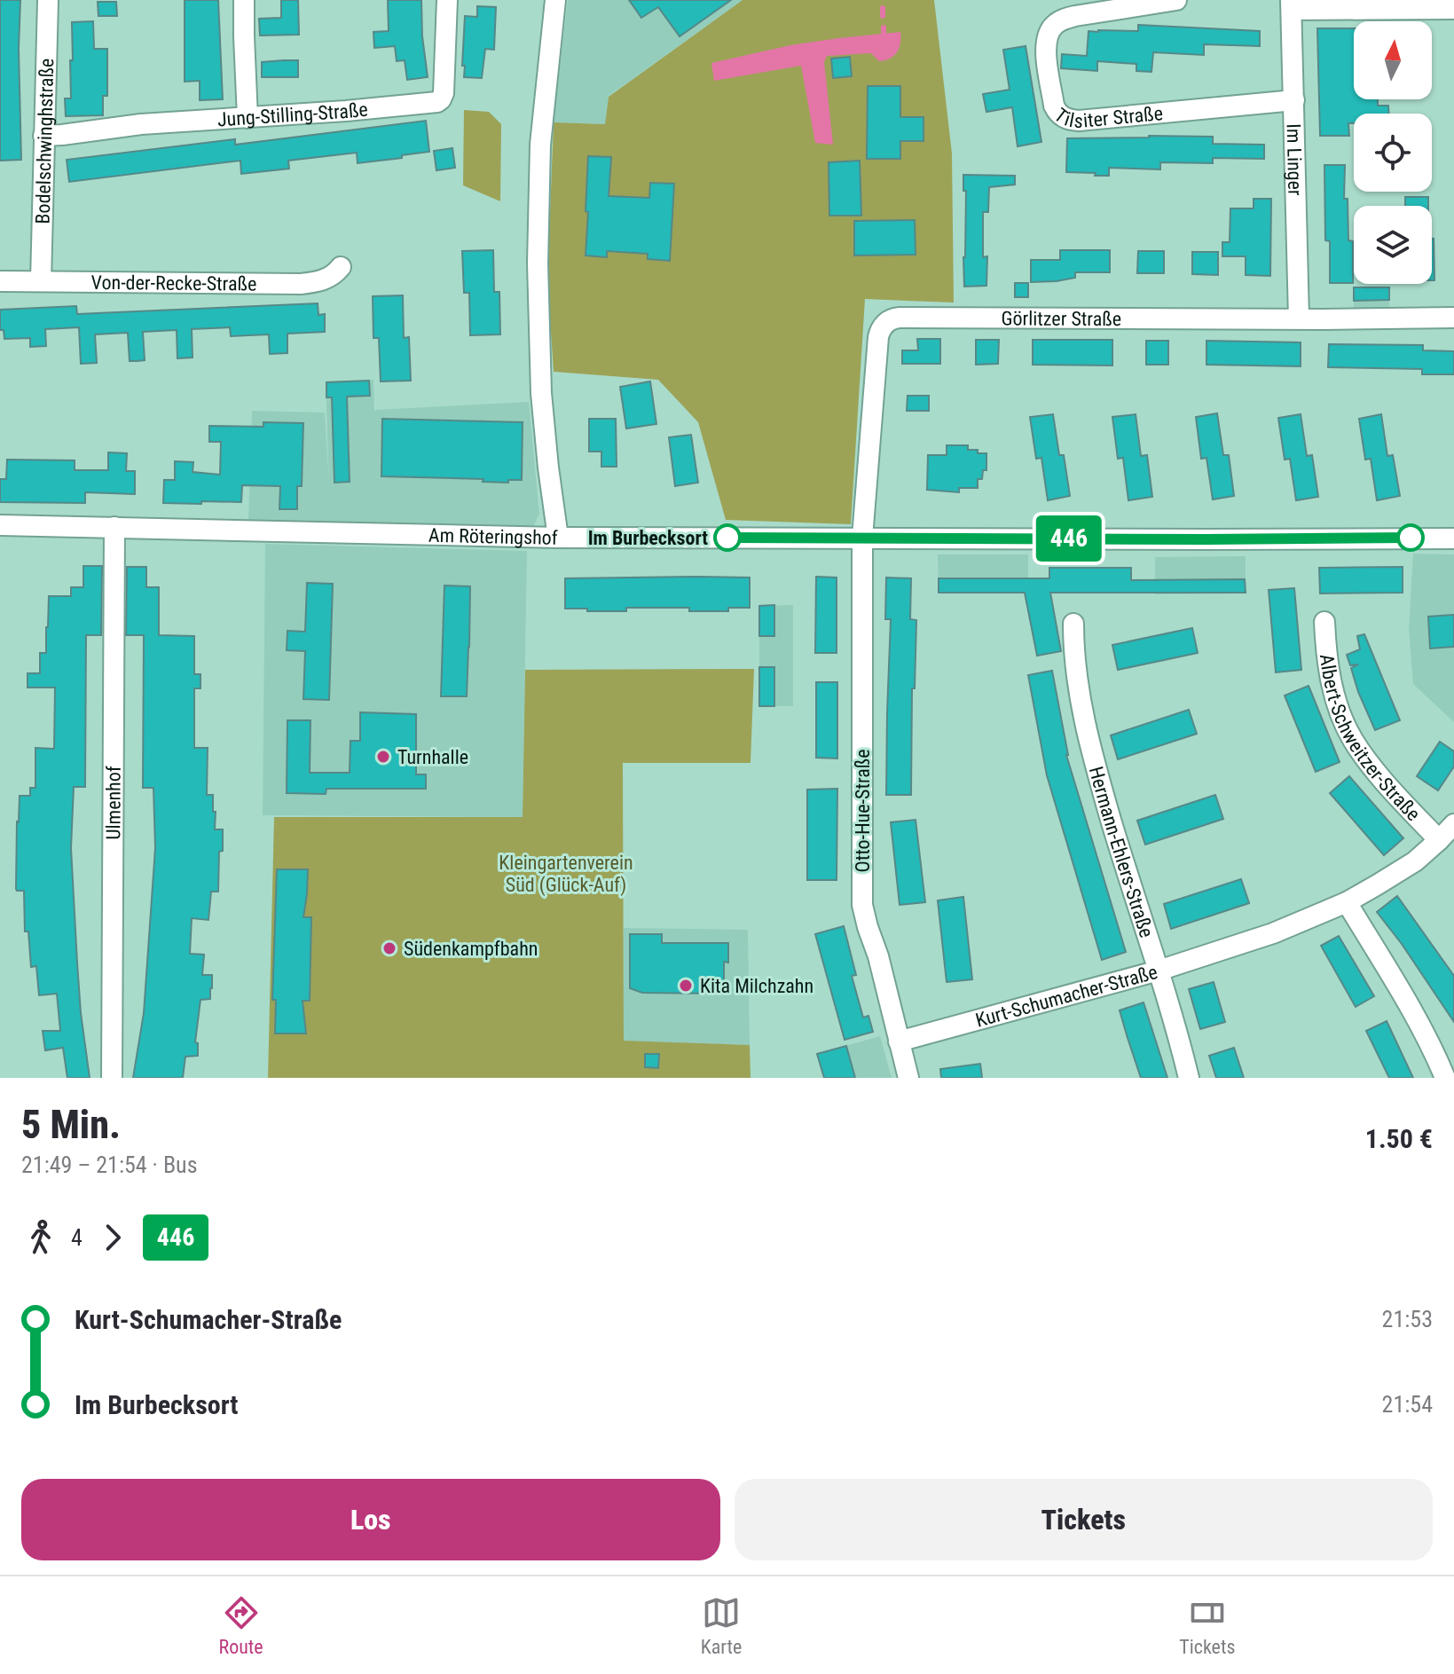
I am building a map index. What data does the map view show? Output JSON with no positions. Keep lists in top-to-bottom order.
{
  "streets": {
    "street": [
      "Tilsiter Straße",
      "Jung-Stilling-Straße",
      "Bodelschwinghstraße",
      "Im Linger",
      "Von-der-Recke-Straße",
      "Görlitzer Straße",
      "Am Röteringshof",
      "Albert-Schweitzer-Straße",
      "Ulmenhof",
      "Otto-Hue-Straße",
      "Hermann-Ehlers-Straße",
      "Kurt-Schumacher-Straße"
    ]
  },
  "crossings": [
    ["Tilsiter Straße", "Im Linger"],
    ["Jung-Stilling-Straße", "Bodelschwinghstraße"],
    ["Bodelschwinghstraße", "Von-der-Recke-Straße"],
    ["Im Linger", "Görlitzer Straße"],
    ["Görlitzer Straße", "Am Röteringshof"],
    ["Görlitzer Straße", "Otto-Hue-Straße"],
    ["Am Röteringshof", "Ulmenhof"],
    ["Am Röteringshof", "Otto-Hue-Straße"],
    ["Albert-Schweitzer-Straße", "Kurt-Schumacher-Straße"],
    ["Otto-Hue-Straße", "Kurt-Schumacher-Straße"],
    ["Hermann-Ehlers-Straße", "Kurt-Schumacher-Straße"]
  ],
  "parks": ["Kleingartenverein Süd (Glück-Auf)"],
  "places": [
    "Im Burbecksort",
    "Turnhalle",
    "Südenkampfbahn",
    "Kita Milchzahn"
  ],
  "lines": ["bus line 446"],
  "north": "top",
  "page": {
    "on_map": "446",
    "heading": ["5 Min.", "21:49 – 21:54 · Bus", "1.50 €"],
    "legs": ["4", "446"],
    "list": [
      {
        "name": "Kurt-Schumacher-Straße",
        "value": "21:53"
      },
      {
        "name": "Im Burbecksort",
        "value": "21:54"
      }
    ],
    "buttons": ["Los", "Tickets"],
    "tabs": ["Route", "Karte", "Tickets"]
  }
}
